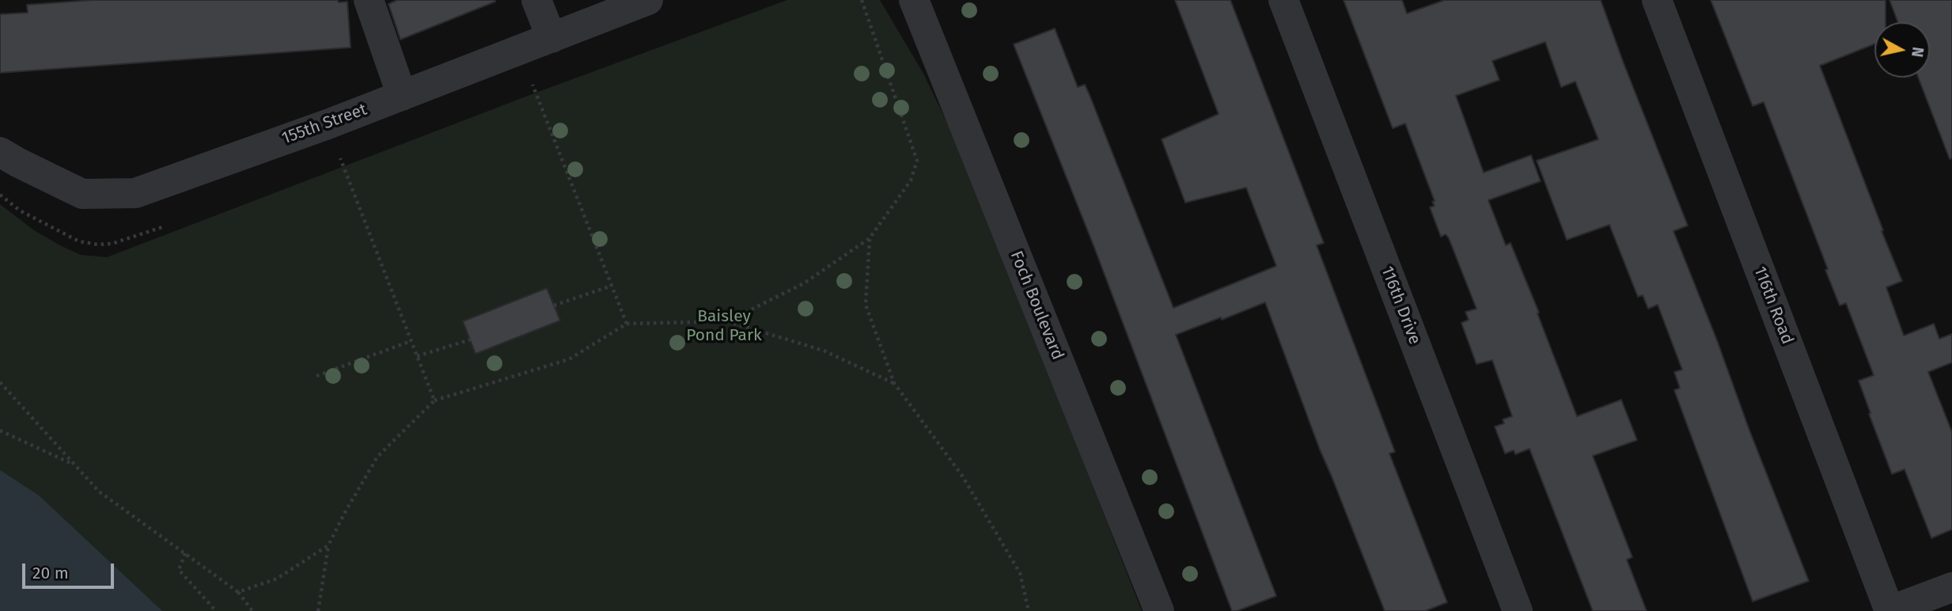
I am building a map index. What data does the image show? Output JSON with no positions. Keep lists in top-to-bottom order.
{
  "streets": {
    "street": [
      "155th Street",
      "Foch Boulevard",
      "116th Drive",
      "116th Road"
    ]
  },
  "parks": ["Baisley Pond Park"],
  "scale_bar": "20 m",
  "north": "right"
}
